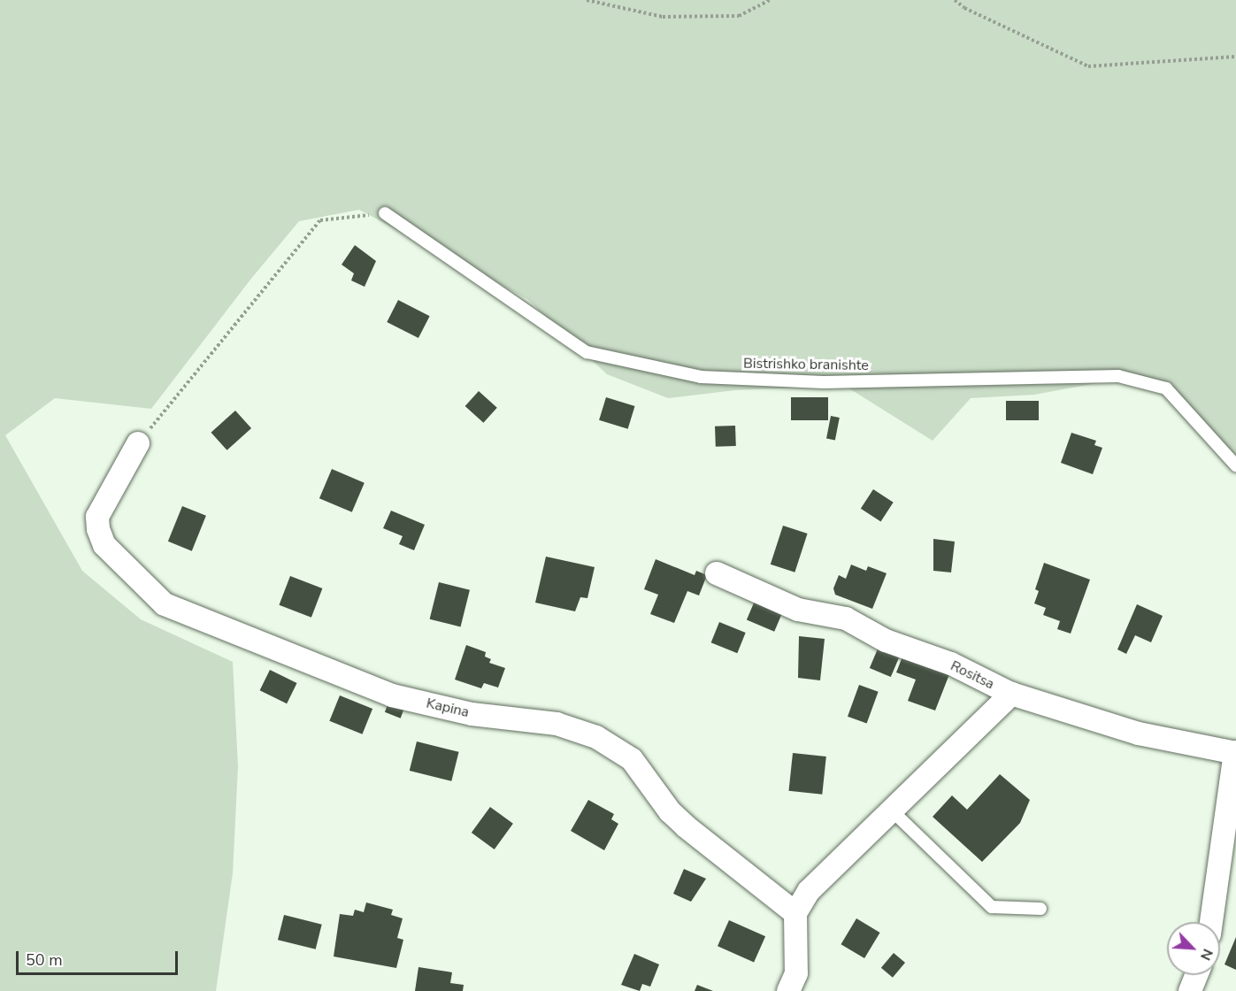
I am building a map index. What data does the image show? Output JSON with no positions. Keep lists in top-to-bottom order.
{
  "streets": {
    "street": ["Rositsa", "Kapina"],
    "lane": ["Bistrishko branishte"]
  },
  "scale_bar": "50 m",
  "north": "bottom right"
}
